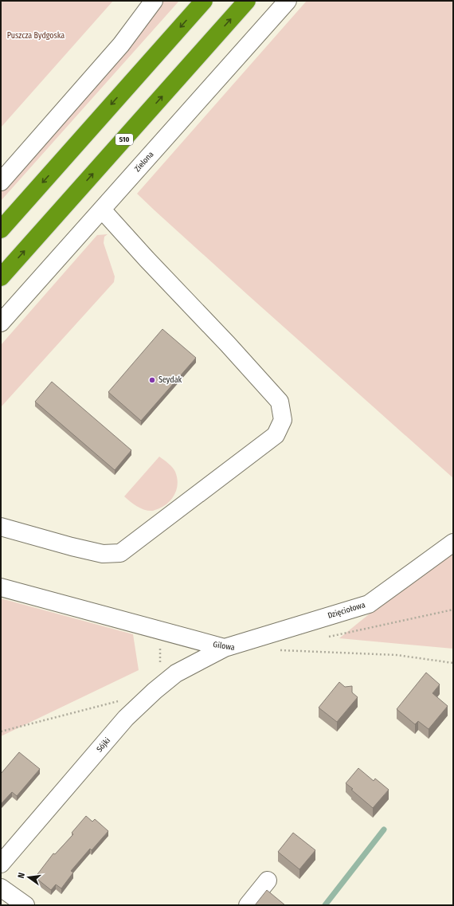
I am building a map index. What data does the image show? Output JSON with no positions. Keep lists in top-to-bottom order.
{
  "streets": {
    "highway": ["S10"],
    "street": [
      "Zielona",
      "Dzięciołowa",
      "Gilowa",
      "Sójki"
    ]
  },
  "crossings": [
    ["Dzięciołowa", "Gilowa"],
    ["Dzięciołowa", "Sójki"],
    ["Gilowa", "Sójki"]
  ],
  "parks": ["Puszcza Bydgoska"],
  "places": ["Seydak"],
  "north": "left"
}
